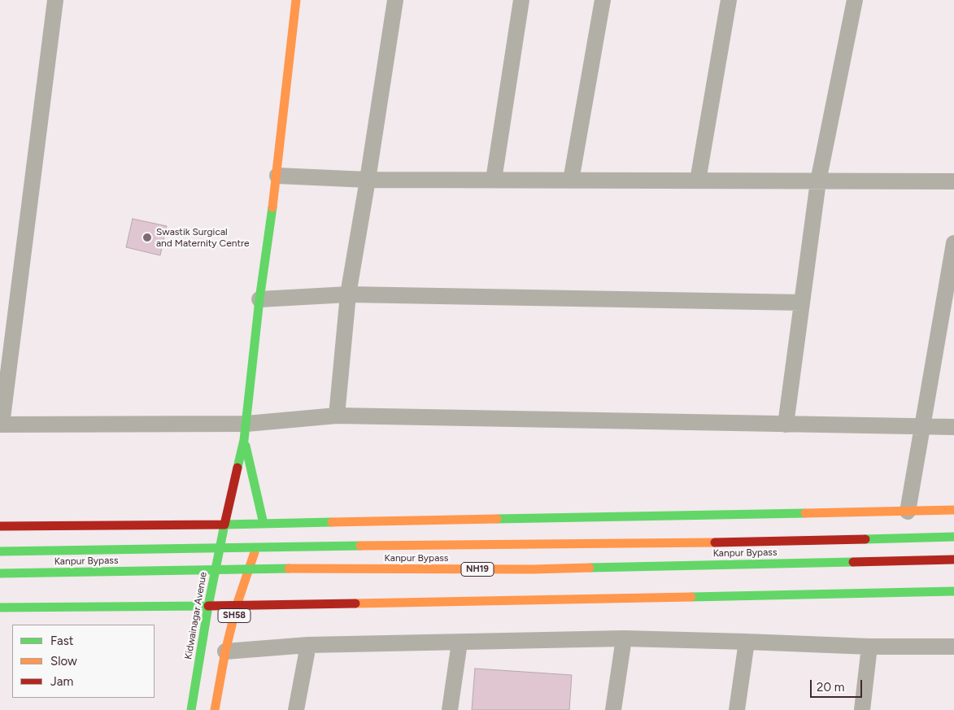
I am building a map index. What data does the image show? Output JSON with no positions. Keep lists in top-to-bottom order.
{
  "streets": {
    "main road": [
      "Kanpur Bypass",
      "NH19",
      "Kidwainagar Avenue",
      "SH58"
    ]
  },
  "places": ["Swastik Surgical and Maternity Centre"],
  "legend": ["Fast", "Slow", "Jam"],
  "scale_bar": "20 m"
}
